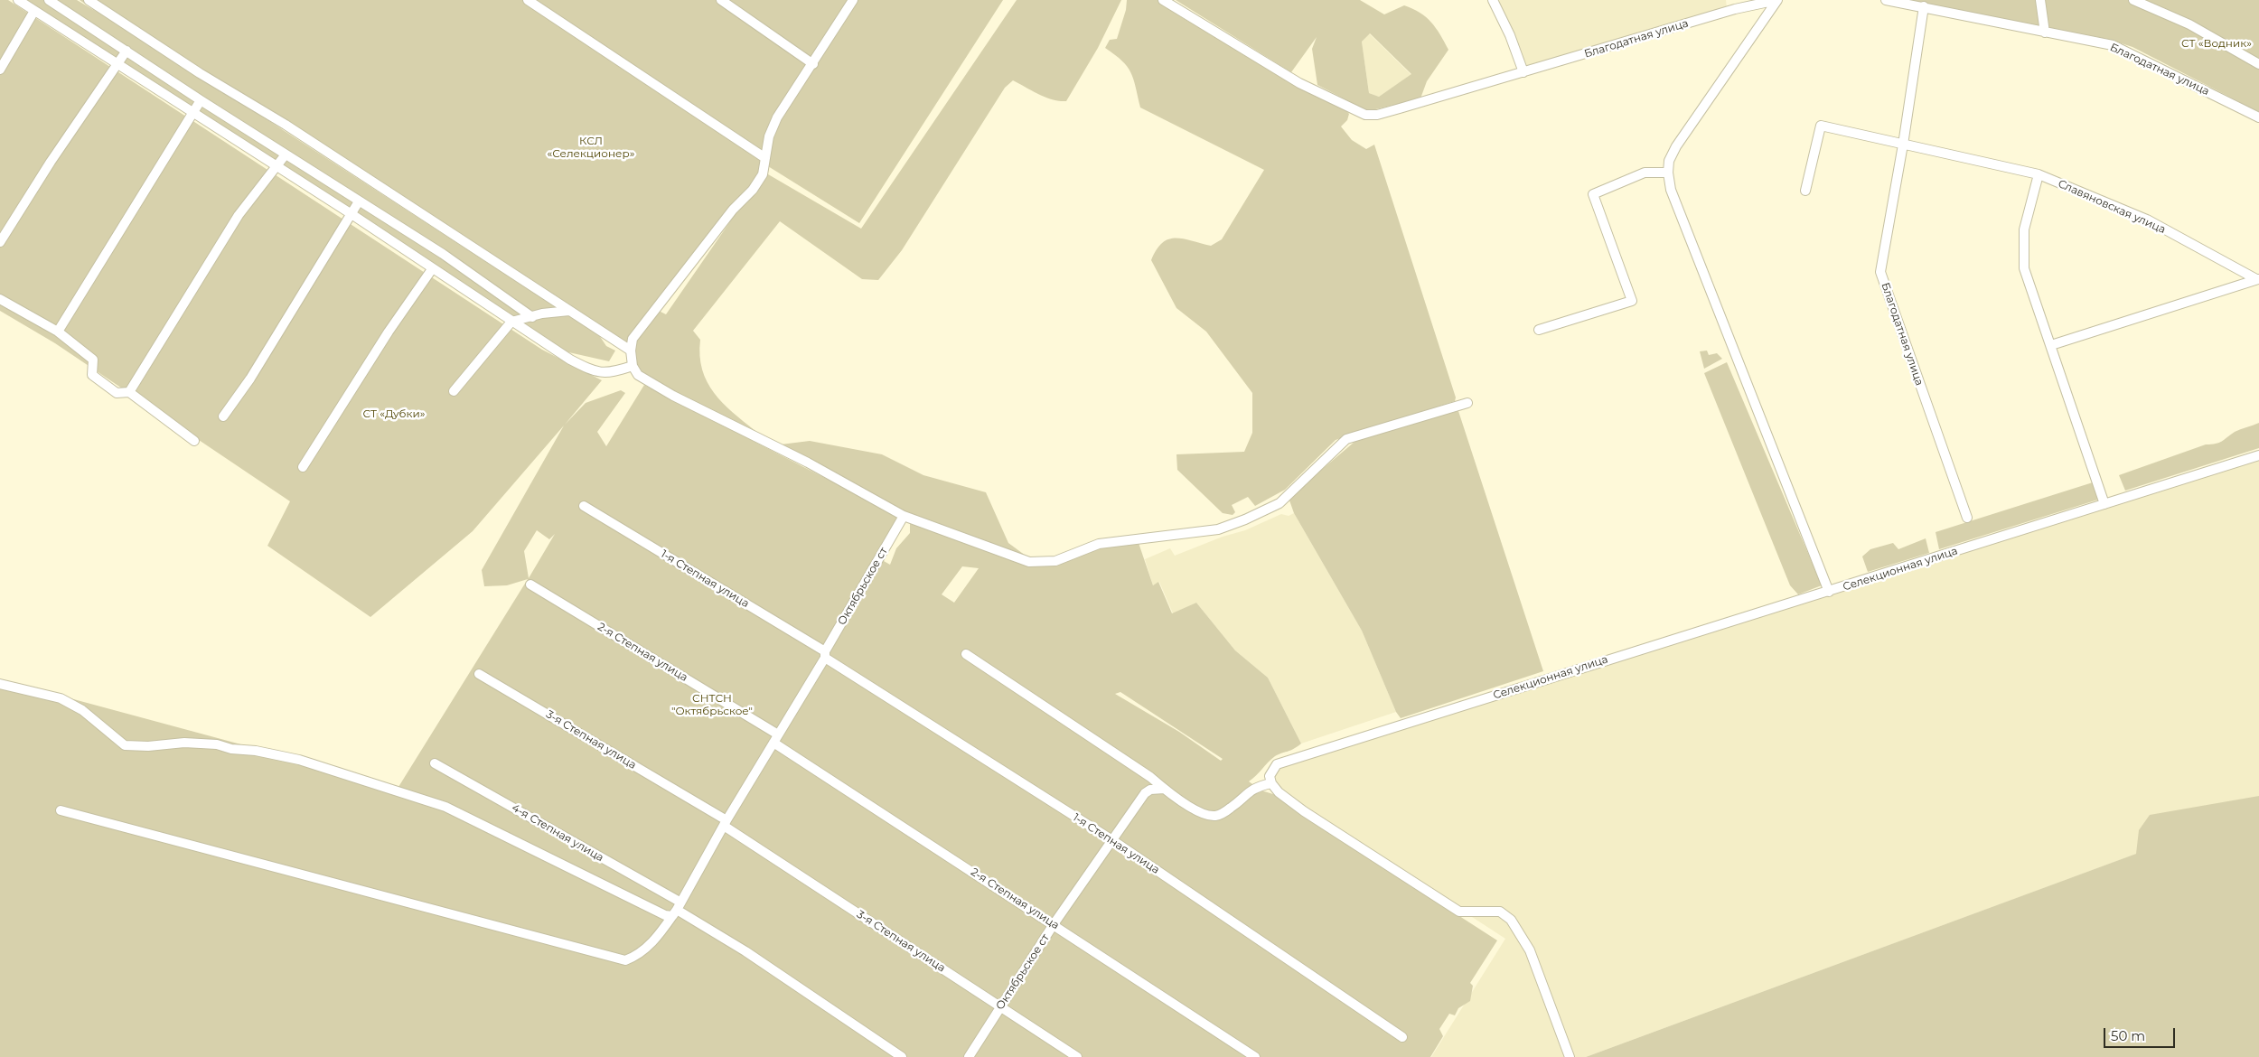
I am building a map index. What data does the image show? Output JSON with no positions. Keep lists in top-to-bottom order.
{
  "streets": {
    "street": [
      "Благодатная улица",
      "Славяновская улица",
      "Селекционная улица",
      "1-я Степная улица",
      "Октябрьское ст",
      "2-я Степная улица",
      "3-я Степная улица",
      "4-я Степная улица"
    ]
  },
  "crossings": [
    ["Благодатная улица", "Славяновская улица"],
    ["1-я Степная улица", "Октябрьское ст"],
    ["Октябрьское ст", "2-я Степная улица"],
    ["Октябрьское ст", "3-я Степная улица"],
    ["Октябрьское ст", "4-я Степная улица"]
  ],
  "parks": [
    "СТ «Водник»",
    "КСЛ «Селекционер»",
    "СТ «Дубки»",
    "СНТСН \"Октябрьское\""
  ],
  "scale_bar": "50 m"
}
